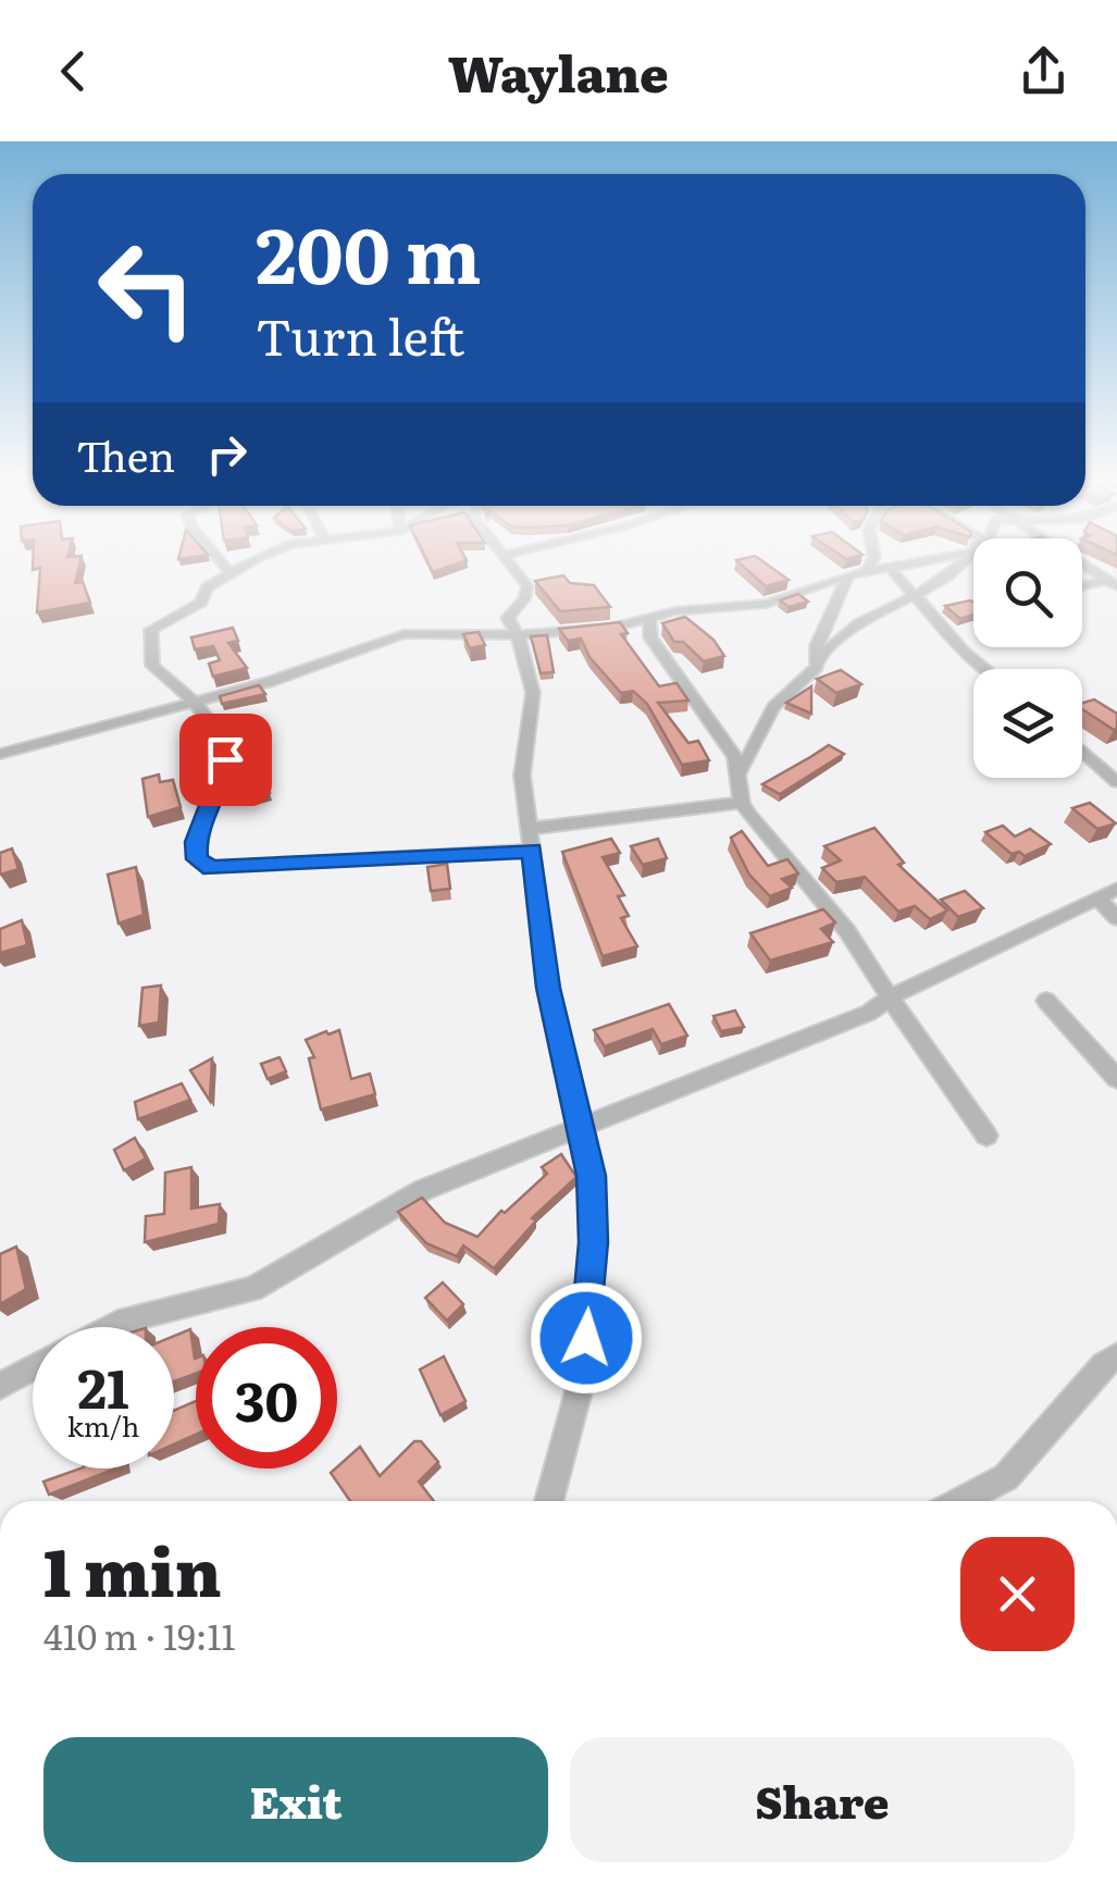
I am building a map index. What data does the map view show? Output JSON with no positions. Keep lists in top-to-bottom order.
{
  "page": {
    "header": "Waylane",
    "turn": ["200 m", "Turn left"],
    "then": "Then",
    "speed": "21 km/h",
    "limit": "30",
    "heading": ["1 min", "410 m · 19:11"],
    "buttons": ["Exit", "Share"]
  }
}
